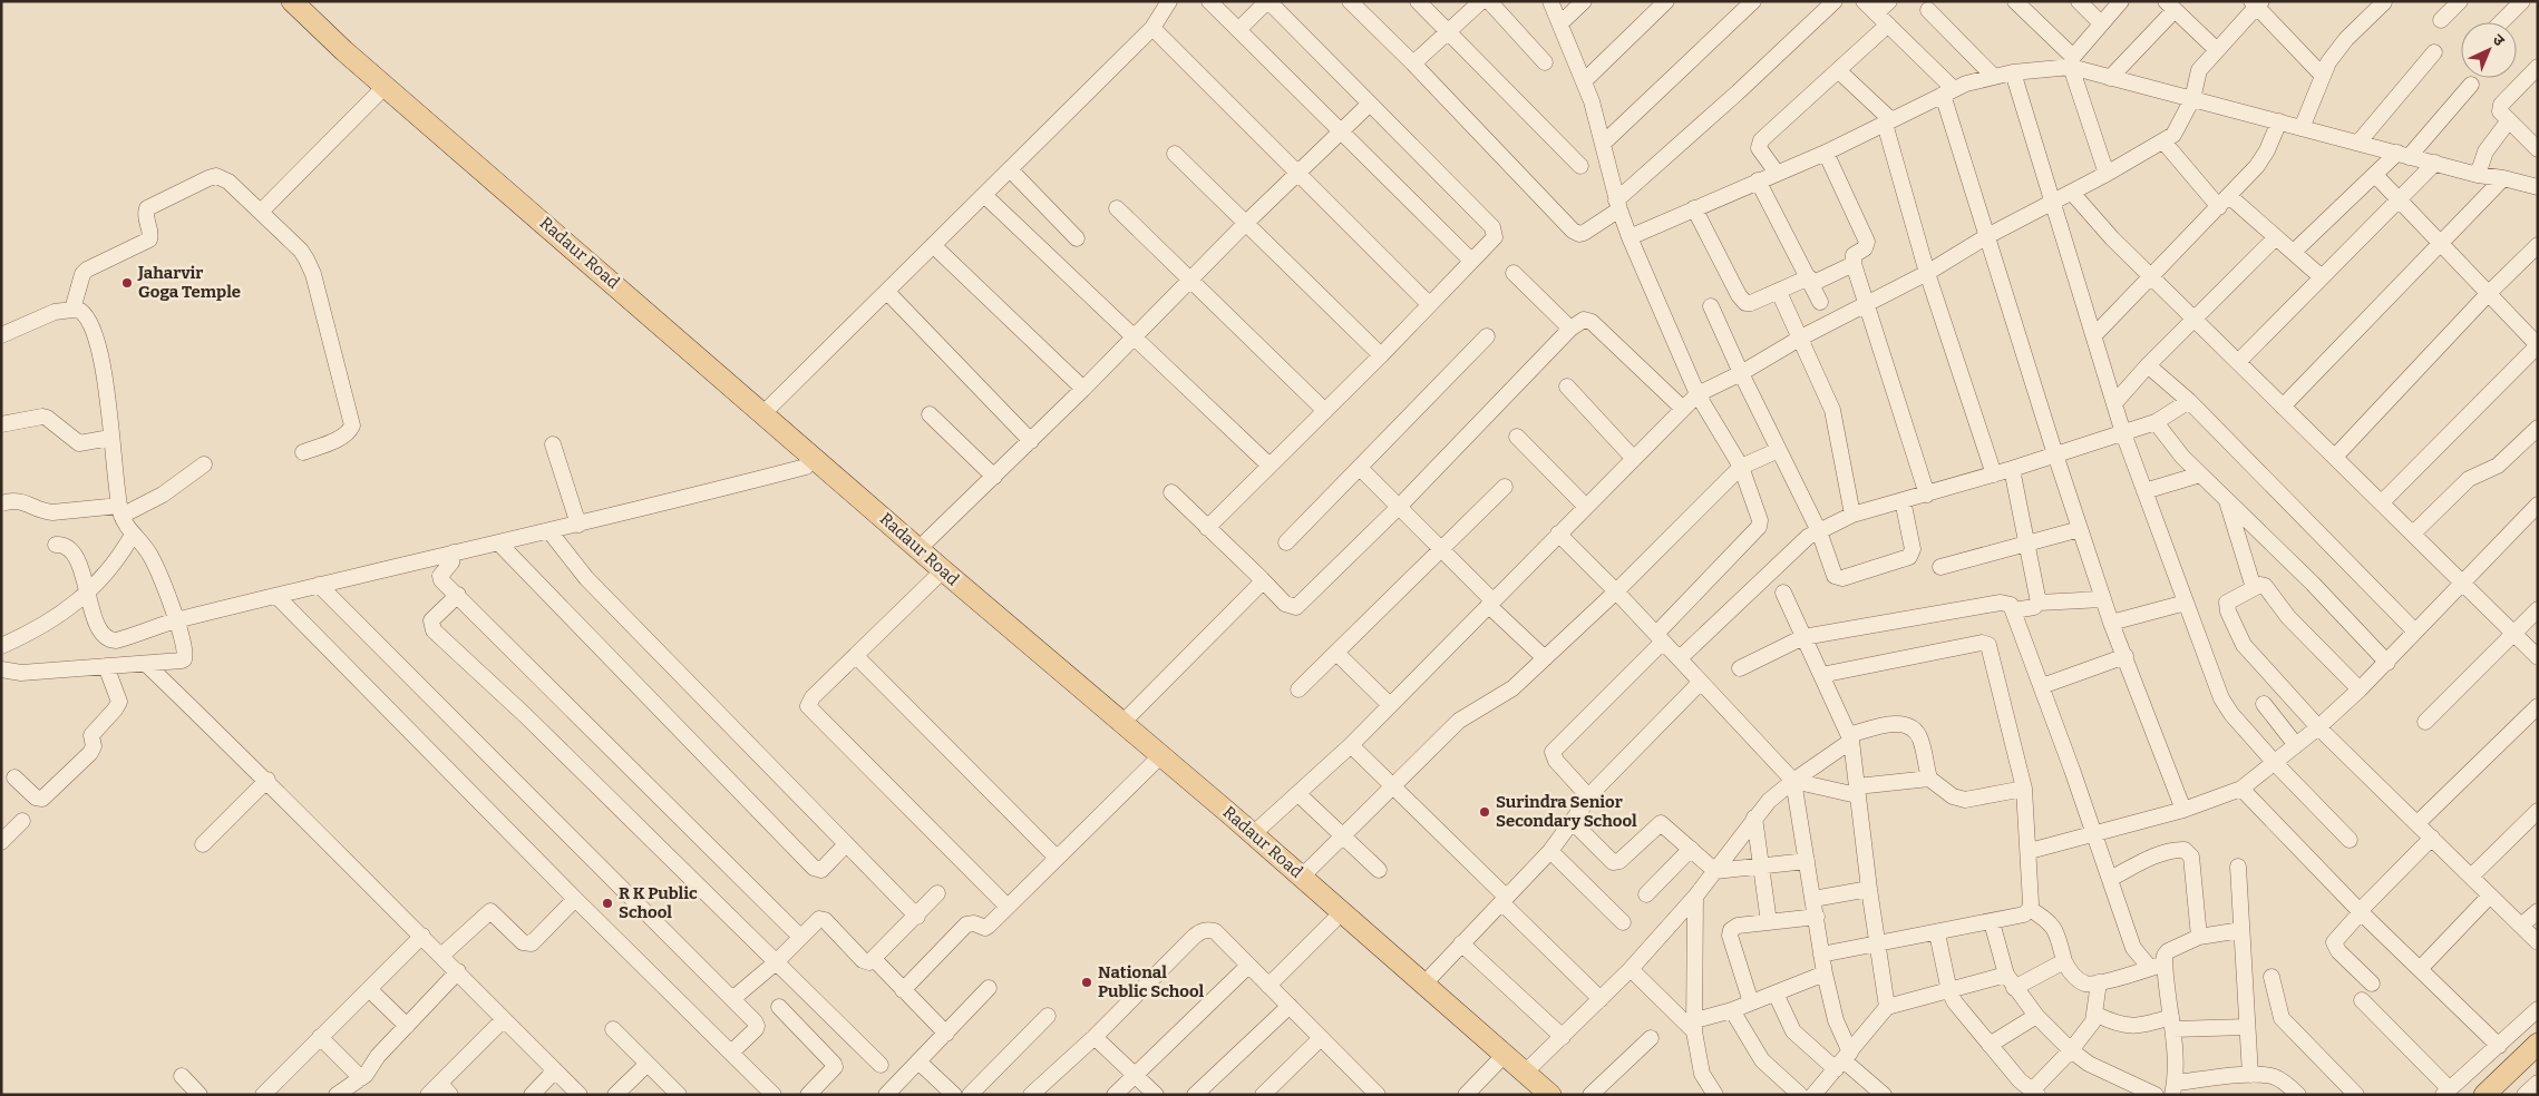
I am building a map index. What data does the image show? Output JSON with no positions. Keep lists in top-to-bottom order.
{
  "streets": {
    "main road": ["Radaur Road"]
  },
  "places": [
    "Jaharvir Goga Temple",
    "Surindra Senior Secondary School",
    "R K Public School",
    "National Public School"
  ],
  "north": "top right"
}
